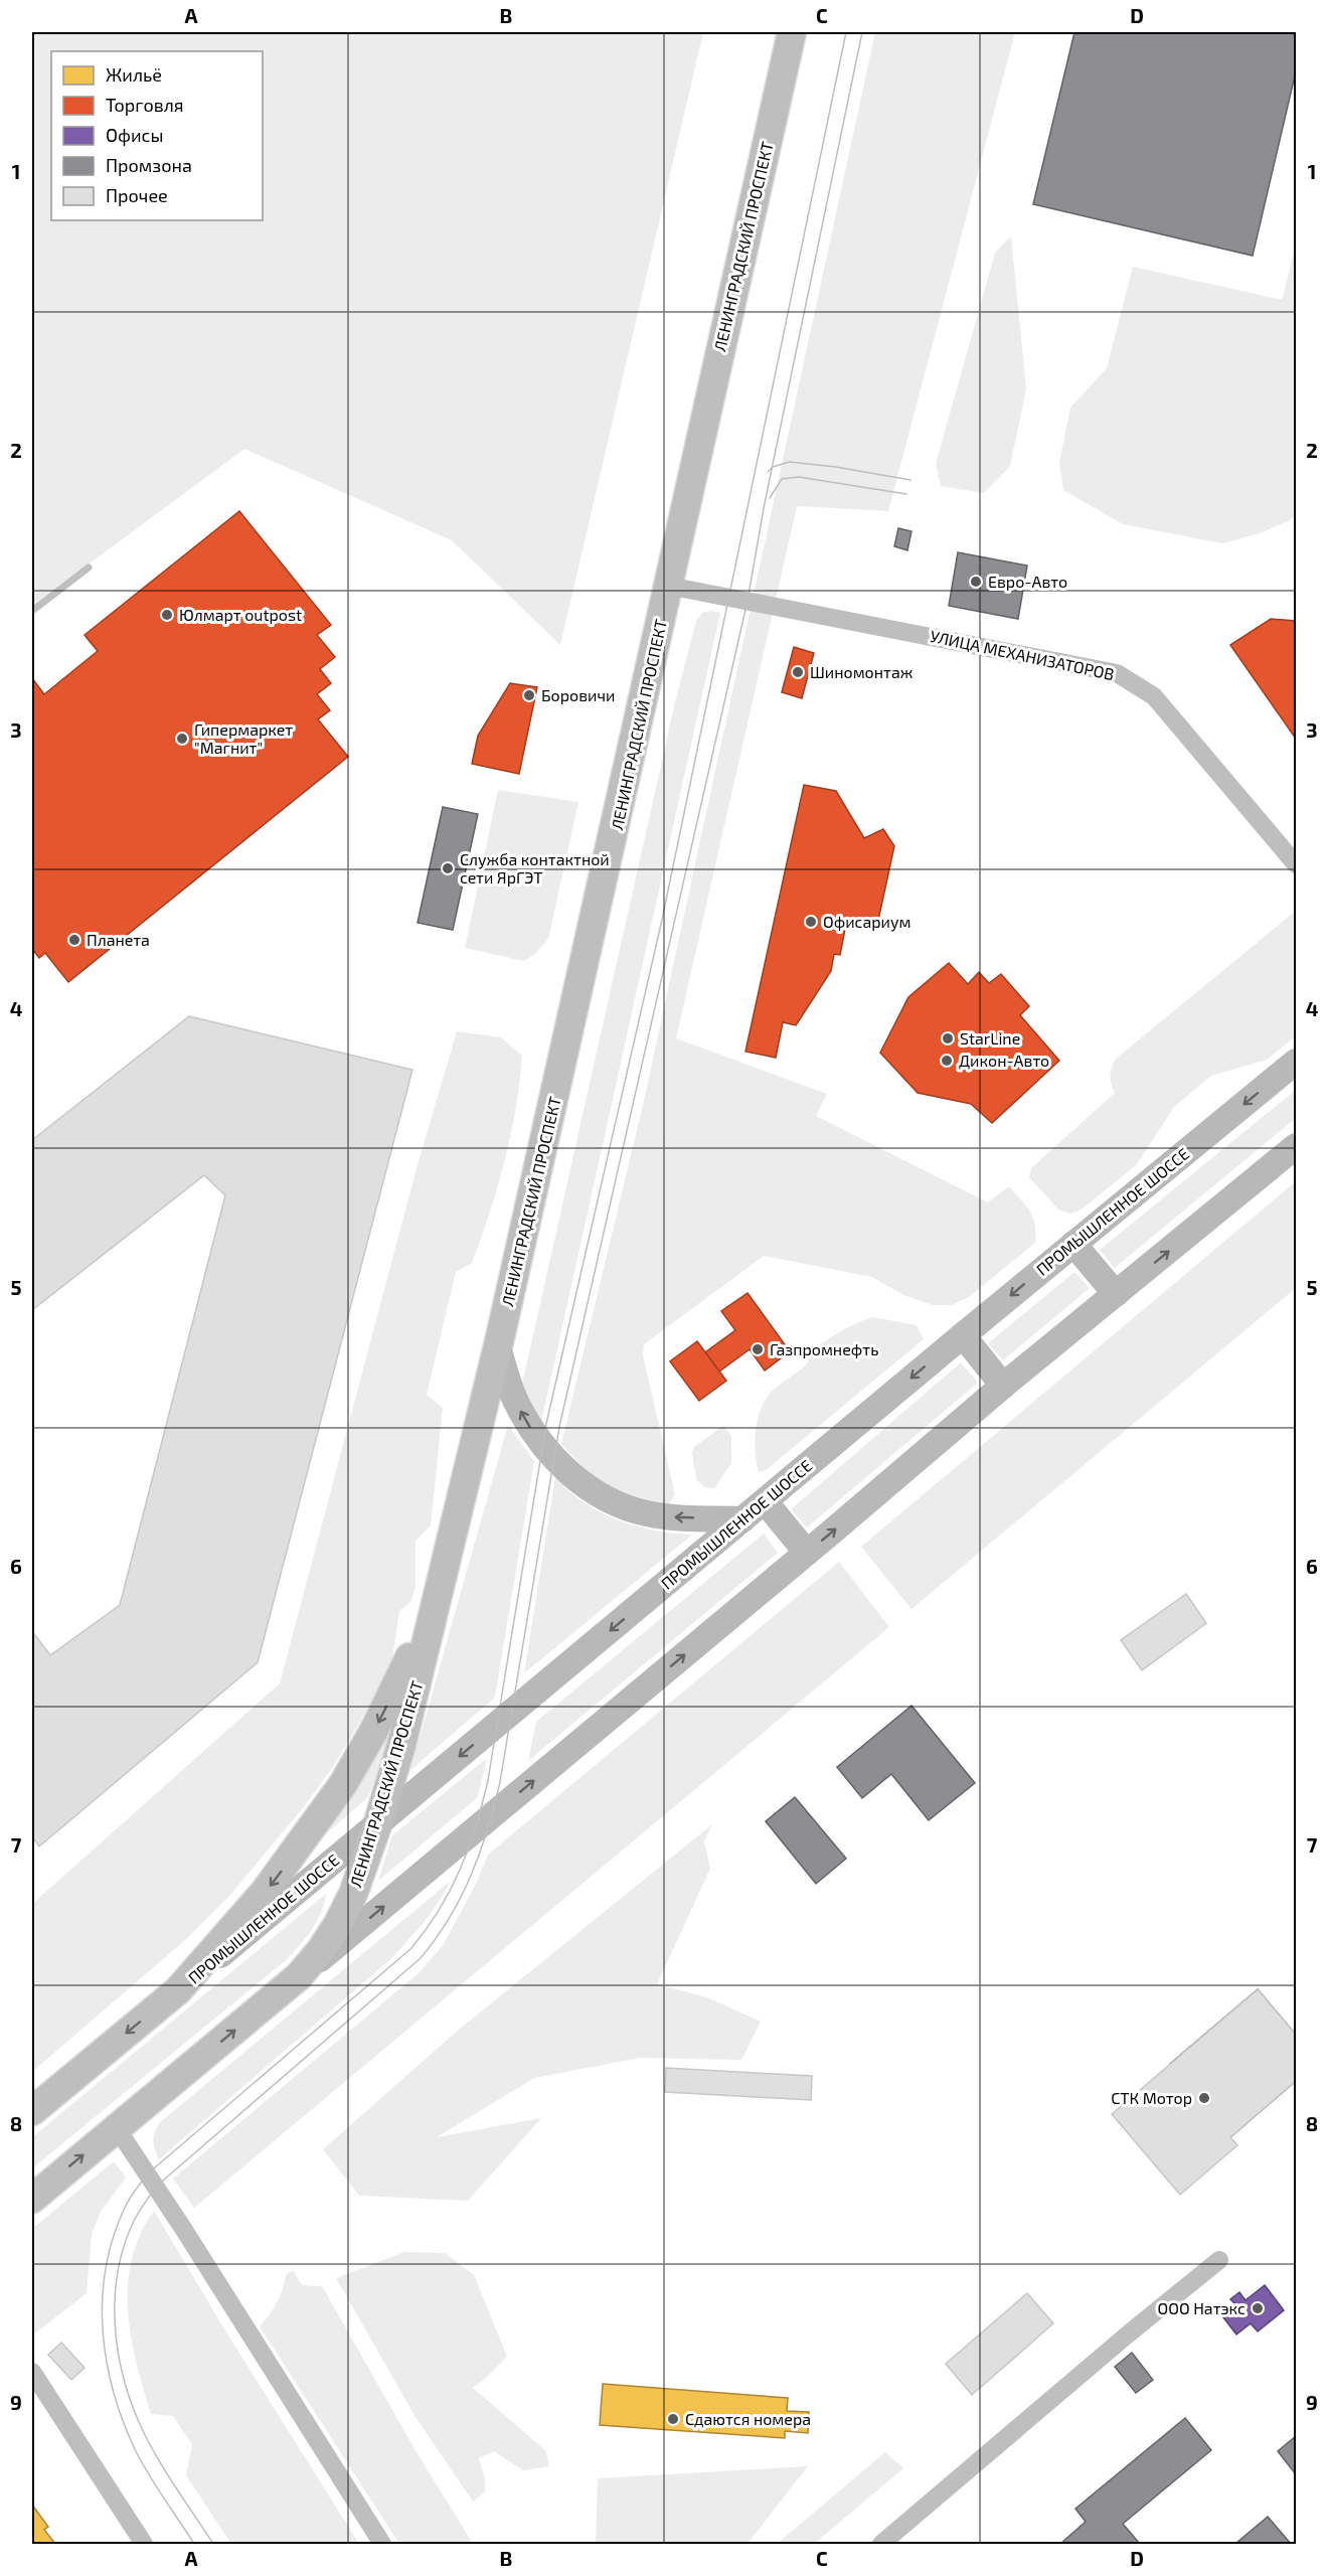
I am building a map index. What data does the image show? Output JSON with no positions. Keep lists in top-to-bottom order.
{
  "streets": {
    "main road": ["ЛЕНИНГРАДСКИЙ ПРОСПЕКТ", "ПРОМЫШЛЕННОЕ ШОССЕ"],
    "street": ["УЛИЦА МЕХАНИЗАТОРОВ"]
  },
  "crossings": [
    ["ЛЕНИНГРАДСКИЙ ПРОСПЕКТ", "УЛИЦА МЕХАНИЗАТОРОВ"],
    ["ЛЕНИНГРАДСКИЙ ПРОСПЕКТ", "ПРОМЫШЛЕННОЕ ШОССЕ"]
  ],
  "places": [
    "Евро-Авто",
    "Юлмарт outpost",
    "Шиномонтаж",
    "Боровичи",
    "Гипермаркет \"Магнит\"",
    "Служба контактной сети ЯрГЭТ",
    "Офисариум",
    "Планета",
    "StarLine",
    "Дикон-Авто",
    "Газпромнефть",
    "СТК Мотор",
    "ООО Натэкс",
    "Сдаются номера"
  ],
  "legend": [
    "Жильё",
    "Торговля",
    "Офисы",
    "Промзона",
    "Прочее"
  ],
  "grid": {
    "columns": [
      "A",
      "B",
      "C",
      "D"
    ],
    "rows": [
      "1",
      "2",
      "3",
      "4",
      "5",
      "6",
      "7",
      "8",
      "9"
    ]
  }
}
